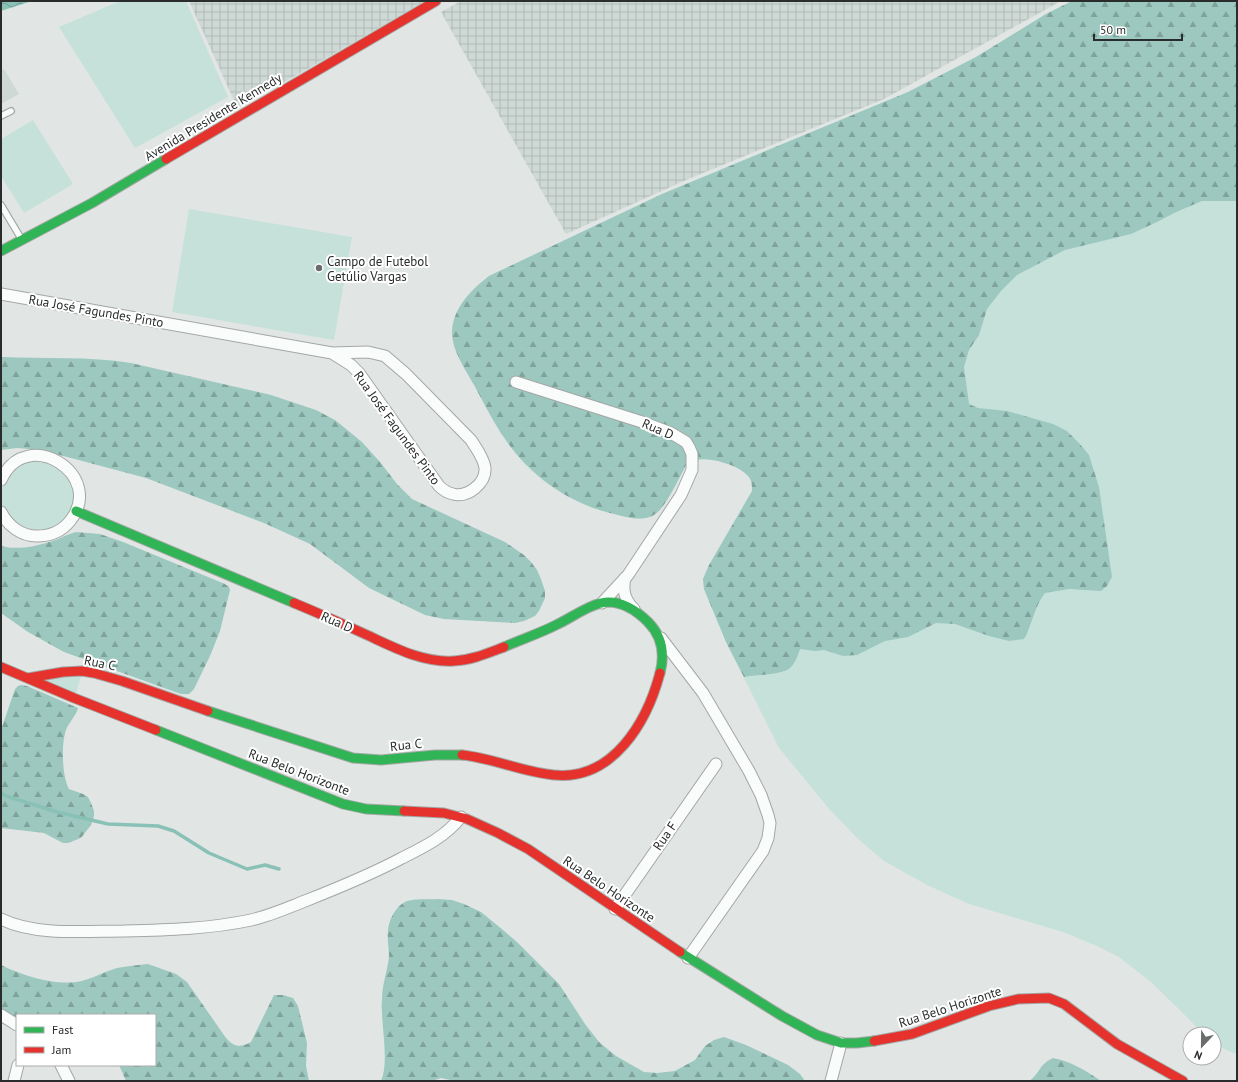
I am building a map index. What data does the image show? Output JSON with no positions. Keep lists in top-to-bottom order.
{
  "streets": {
    "street": [
      "Avenida Presidente Kennedy",
      "Rua José Fagundes Pinto",
      "Rua D",
      "Rua C",
      "Rua Belo Horizonte",
      "Rua F"
    ]
  },
  "crossings": [
    ["Rua C", "Rua Belo Horizonte"],
    ["Rua Belo Horizonte", "Rua F"]
  ],
  "places": ["Campo de Futebol Getúlio Vargas"],
  "legend": ["Fast", "Jam"],
  "scale_bar": "50 m",
  "north": "bottom"
}
